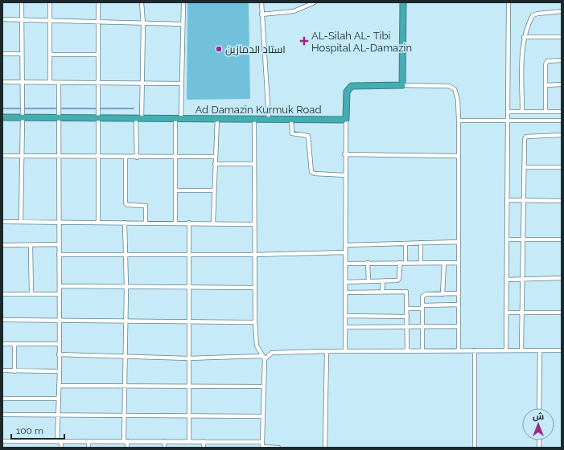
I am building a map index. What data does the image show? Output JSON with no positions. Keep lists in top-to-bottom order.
{
  "streets": {
    "highway": ["Ad Damazin Kurmuk Road"]
  },
  "places": {
    "health": ["AL-Silah AL- Tibi Hospital AL-Damazin"],
    "other": ["استاد الدمازين"]
  },
  "scale_bar": "100 m",
  "north": "top"
}
